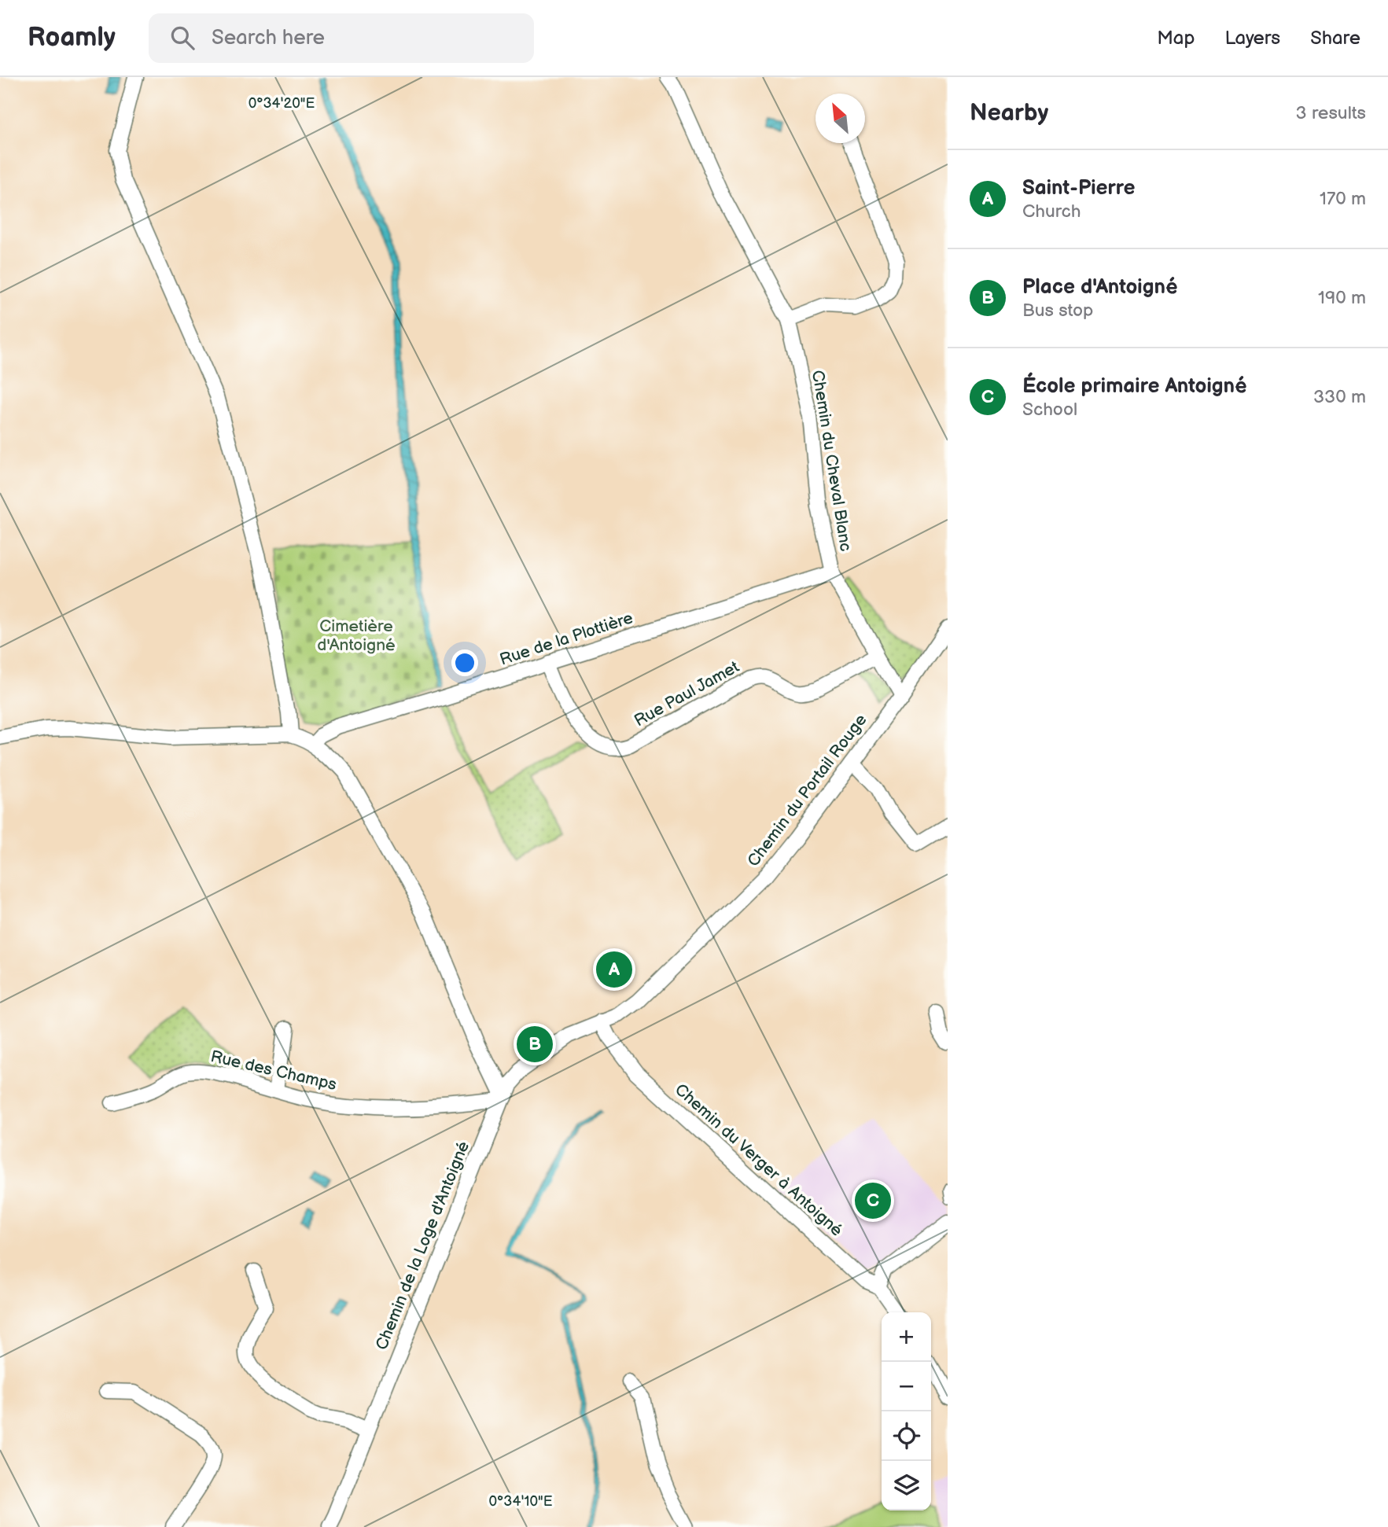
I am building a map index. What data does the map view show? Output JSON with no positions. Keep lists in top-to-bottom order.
{
  "streets": {
    "street": [
      "Chemin du Cheval Blanc",
      "Rue de la Plottière",
      "Rue Paul Jamet",
      "Chemin du Portail Rouge",
      "Rue des Champs",
      "Chemin du Verger à Antoigné",
      "Chemin de la Loge d'Antoigné"
    ]
  },
  "crossings": [
    ["Chemin du Cheval Blanc", "Rue de la Plottière"],
    ["Chemin du Cheval Blanc", "Rue Paul Jamet"],
    ["Chemin du Cheval Blanc", "Chemin du Portail Rouge"],
    ["Rue de la Plottière", "Rue Paul Jamet"],
    ["Chemin du Portail Rouge", "Chemin du Verger à Antoigné"],
    ["Chemin du Portail Rouge", "Chemin de la Loge d'Antoigné"],
    ["Rue des Champs", "Chemin de la Loge d'Antoigné"],
    ["Chemin du Verger à Antoigné", "Chemin de la Loge d'Antoigné"]
  ],
  "parks": ["Cimetière d'Antoigné"],
  "north": "top left",
  "page": {
    "header": "Roamly",
    "search": "Search here",
    "nav": ["Map", "Layers", "Share"],
    "heading": ["Nearby", "3 results"],
    "list": [
      {
        "mark": "A",
        "name": "Saint-Pierre",
        "note": "Church",
        "value": "170 m"
      },
      {
        "mark": "B",
        "name": "Place d'Antoigné",
        "note": "Bus stop",
        "value": "190 m"
      },
      {
        "mark": "C",
        "name": "École primaire Antoigné",
        "note": "School",
        "value": "330 m"
      }
    ],
    "pins": ["A", "B", "C"],
    "map_buttons": ["+", "−"]
  },
  "coordinates": ["0°34'20\"E", "0°34'10\"E"]
}
